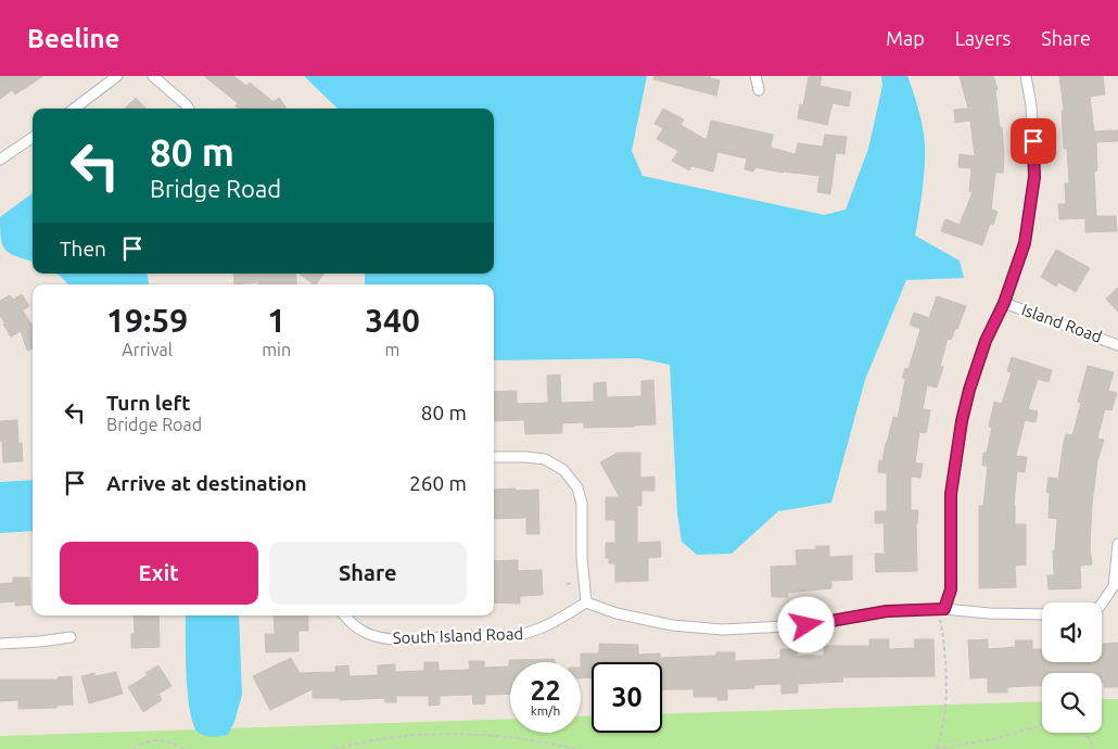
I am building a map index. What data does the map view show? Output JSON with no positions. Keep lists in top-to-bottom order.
{
  "streets": {
    "street": ["Island Road", "South Island Road"]
  },
  "page": {
    "header": "Beeline",
    "nav": ["Map", "Layers", "Share"],
    "turn": ["80 m", "Bridge Road"],
    "then": "Then",
    "eta": [
      "19:59",
      "Arrival",
      "1",
      "min",
      "340",
      "m"
    ],
    "list": [
      {
        "name": "Turn left",
        "note": "Bridge Road",
        "value": "80 m"
      },
      {
        "name": "Arrive at destination",
        "value": "260 m"
      }
    ],
    "buttons": ["Exit", "Share"],
    "speed": "22 km/h",
    "limit": "30"
  }
}
